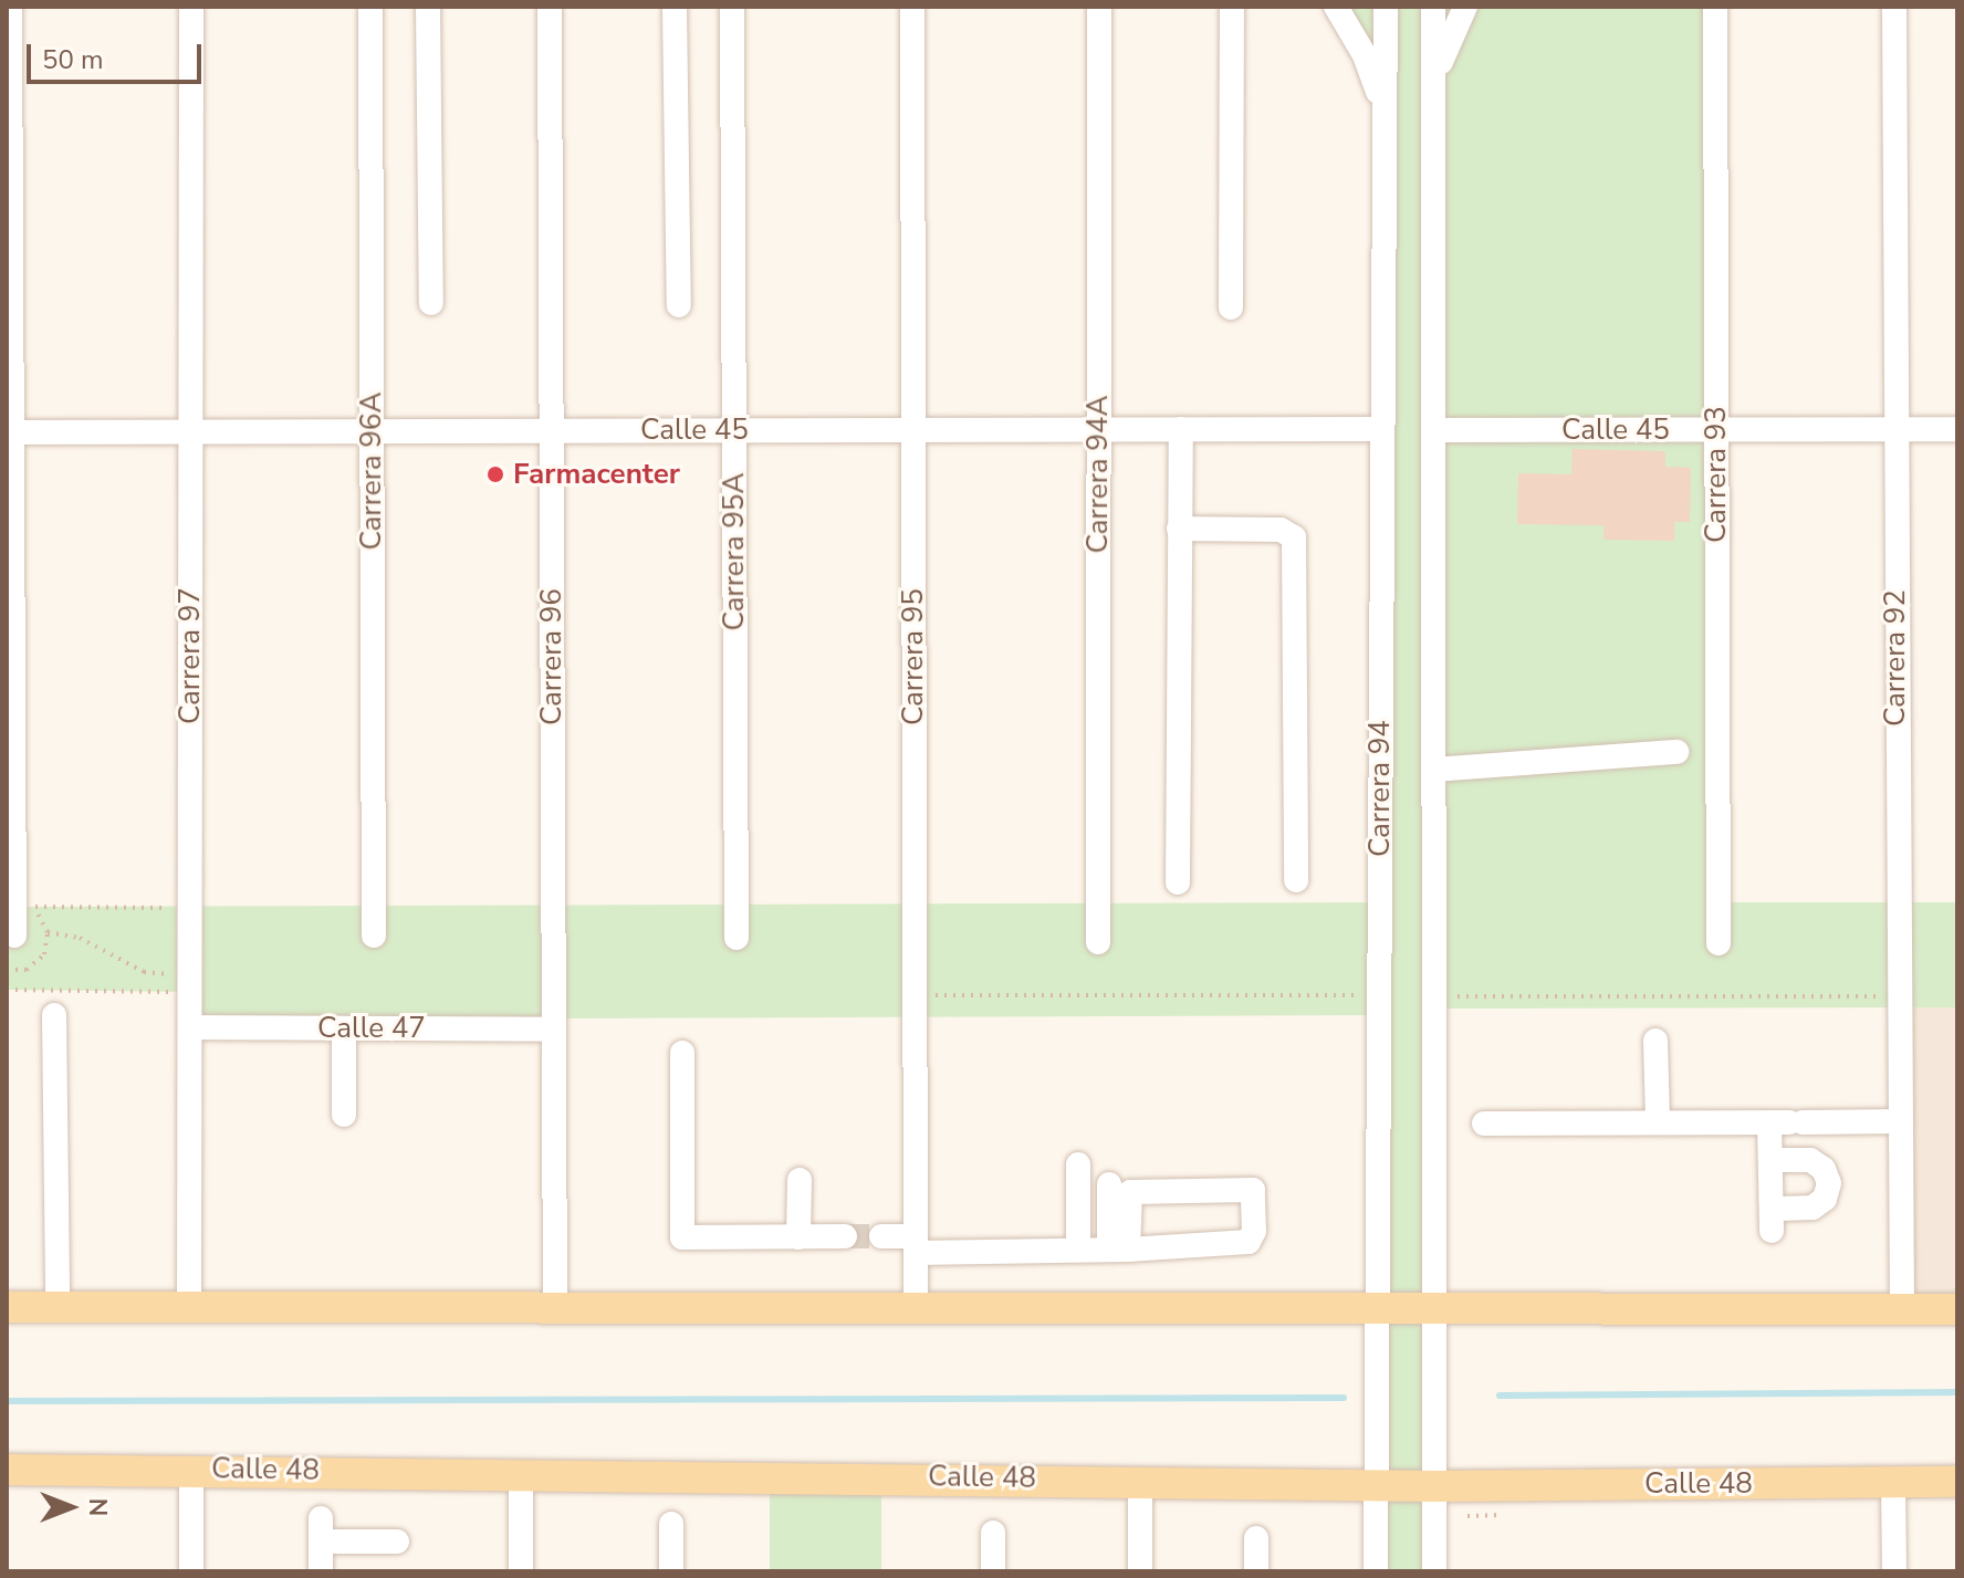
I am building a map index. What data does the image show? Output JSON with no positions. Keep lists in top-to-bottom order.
{
  "streets": {
    "main road": ["Calle 48"],
    "street": [
      "Calle 45",
      "Carrera 96A",
      "Carrera 94A",
      "Carrera 93",
      "Carrera 95A",
      "Carrera 97",
      "Carrera 96",
      "Carrera 95",
      "Carrera 92",
      "Carrera 94",
      "Calle 47"
    ]
  },
  "crossings": [
    ["Calle 45", "Carrera 96A"],
    ["Calle 45", "Carrera 94A"],
    ["Calle 45", "Carrera 93"],
    ["Calle 45", "Carrera 95A"],
    ["Calle 45", "Carrera 97"],
    ["Calle 45", "Carrera 96"],
    ["Calle 45", "Carrera 95"],
    ["Calle 45", "Carrera 92"],
    ["Calle 45", "Carrera 94"],
    ["Carrera 97", "Calle 47"],
    ["Carrera 96", "Calle 47"],
    ["Carrera 94", "Calle 48"]
  ],
  "places": ["Farmacenter"],
  "scale_bar": "50 m",
  "north": "right"
}
